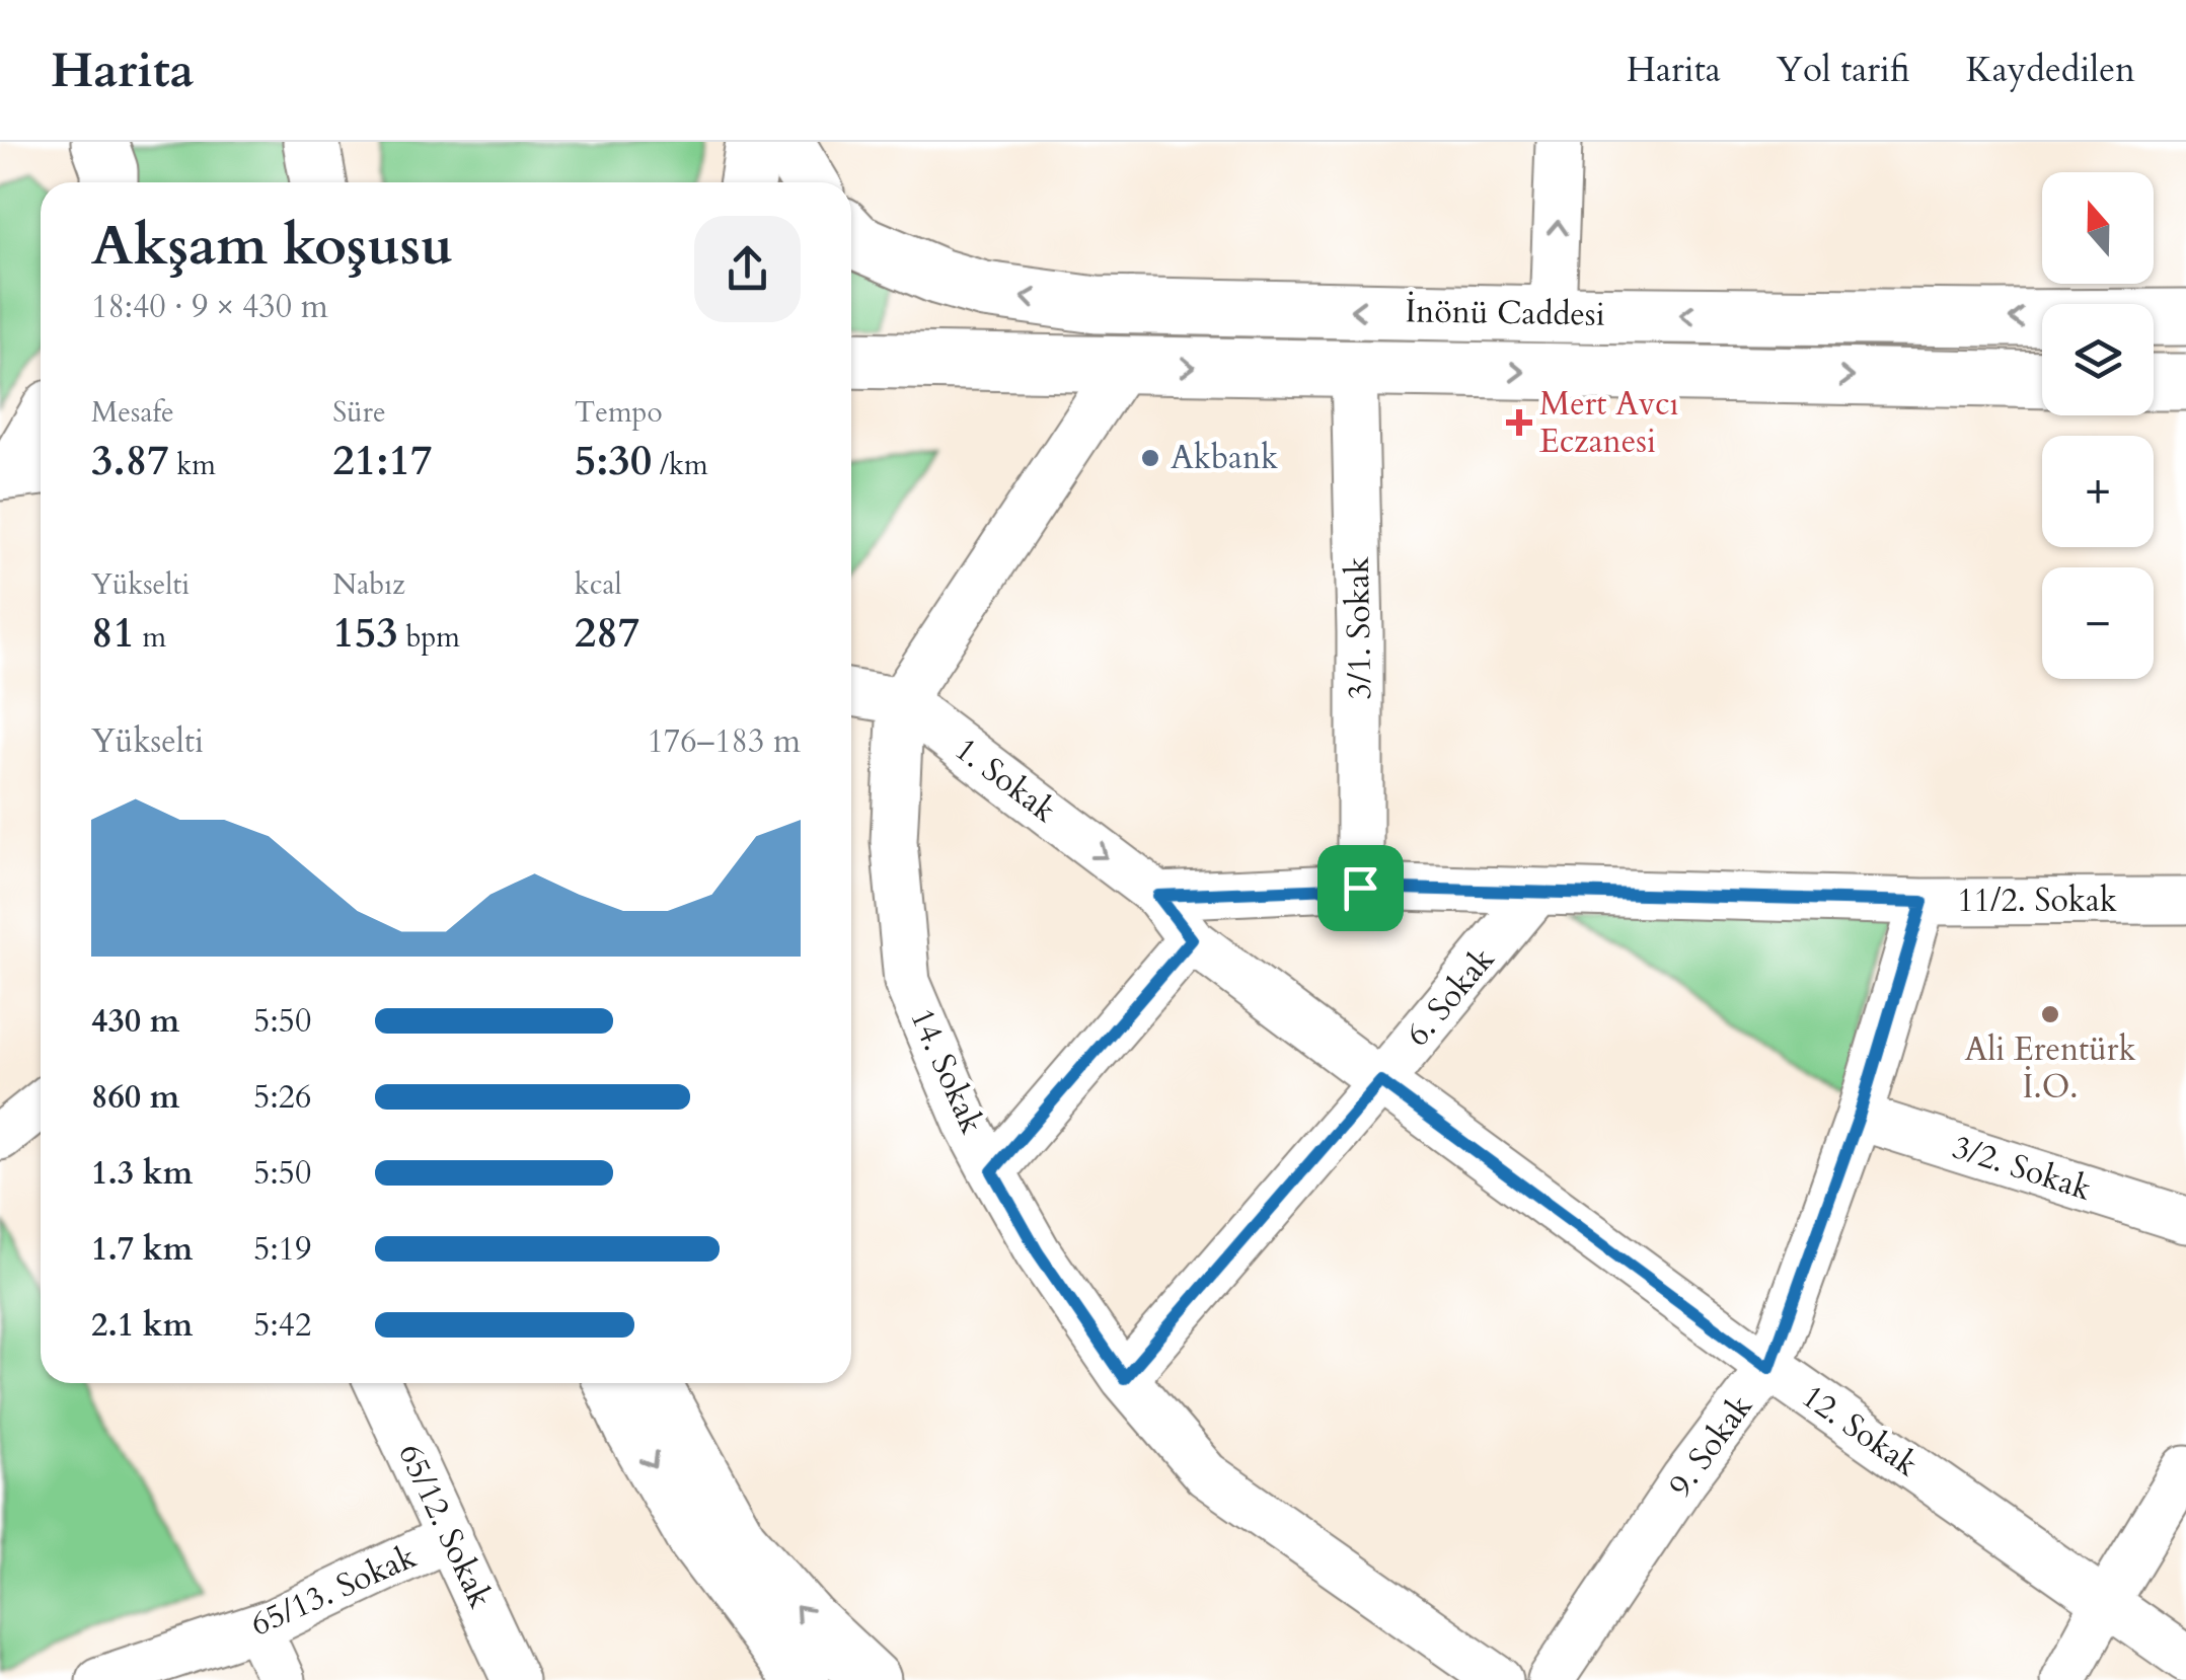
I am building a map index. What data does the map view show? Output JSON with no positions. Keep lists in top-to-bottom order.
{
  "streets": {
    "main road": ["İnönü Caddesi"],
    "street": [
      "3/1. Sokak",
      "1. Sokak",
      "11/2. Sokak",
      "6. Sokak",
      "14. Sokak",
      "3/2. Sokak",
      "12. Sokak",
      "9. Sokak",
      "65/12. Sokak",
      "65/13. Sokak"
    ]
  },
  "crossings": [
    ["İnönü Caddesi", "3/1. Sokak"],
    ["3/1. Sokak", "11/2. Sokak"],
    ["1. Sokak", "11/2. Sokak"],
    ["1. Sokak", "14. Sokak"],
    ["1. Sokak", "12. Sokak"],
    ["11/2. Sokak", "6. Sokak"],
    ["11/2. Sokak", "12. Sokak"],
    ["11/2. Sokak", "9. Sokak"],
    ["6. Sokak", "14. Sokak"],
    ["6. Sokak", "12. Sokak"],
    ["3/2. Sokak", "9. Sokak"],
    ["12. Sokak", "9. Sokak"],
    ["65/12. Sokak", "65/13. Sokak"]
  ],
  "one_way": ["1. Sokak"],
  "places": {
    "health": ["Mert Avcı Eczanesi"],
    "other": ["Akbank", "Ali Erentürk İ.O."]
  },
  "north": "top",
  "page": {
    "header": "Harita",
    "nav": ["Harita", "Yol tarifi", "Kaydedilen"],
    "map_buttons": ["+", "−"],
    "heading": ["Akşam koşusu", "18:40 · 9 × 430 m"],
    "stats": [
      ["Mesafe", "3.87 km"],
      ["Süre", "21:17"],
      ["Tempo", "5:30 /km"],
      ["Yükselti", "81 m"],
      ["Nabız", "153 bpm"],
      ["kcal", "287"]
    ],
    "chart": ["Yükselti", "176–183 m"],
    "list": [
      {
        "name": "430 m",
        "note": "5:50"
      },
      {
        "name": "860 m",
        "note": "5:26"
      },
      {
        "name": "1.3 km",
        "note": "5:50"
      },
      {
        "name": "1.7 km",
        "note": "5:19"
      },
      {
        "name": "2.1 km",
        "note": "5:42"
      }
    ]
  }
}
